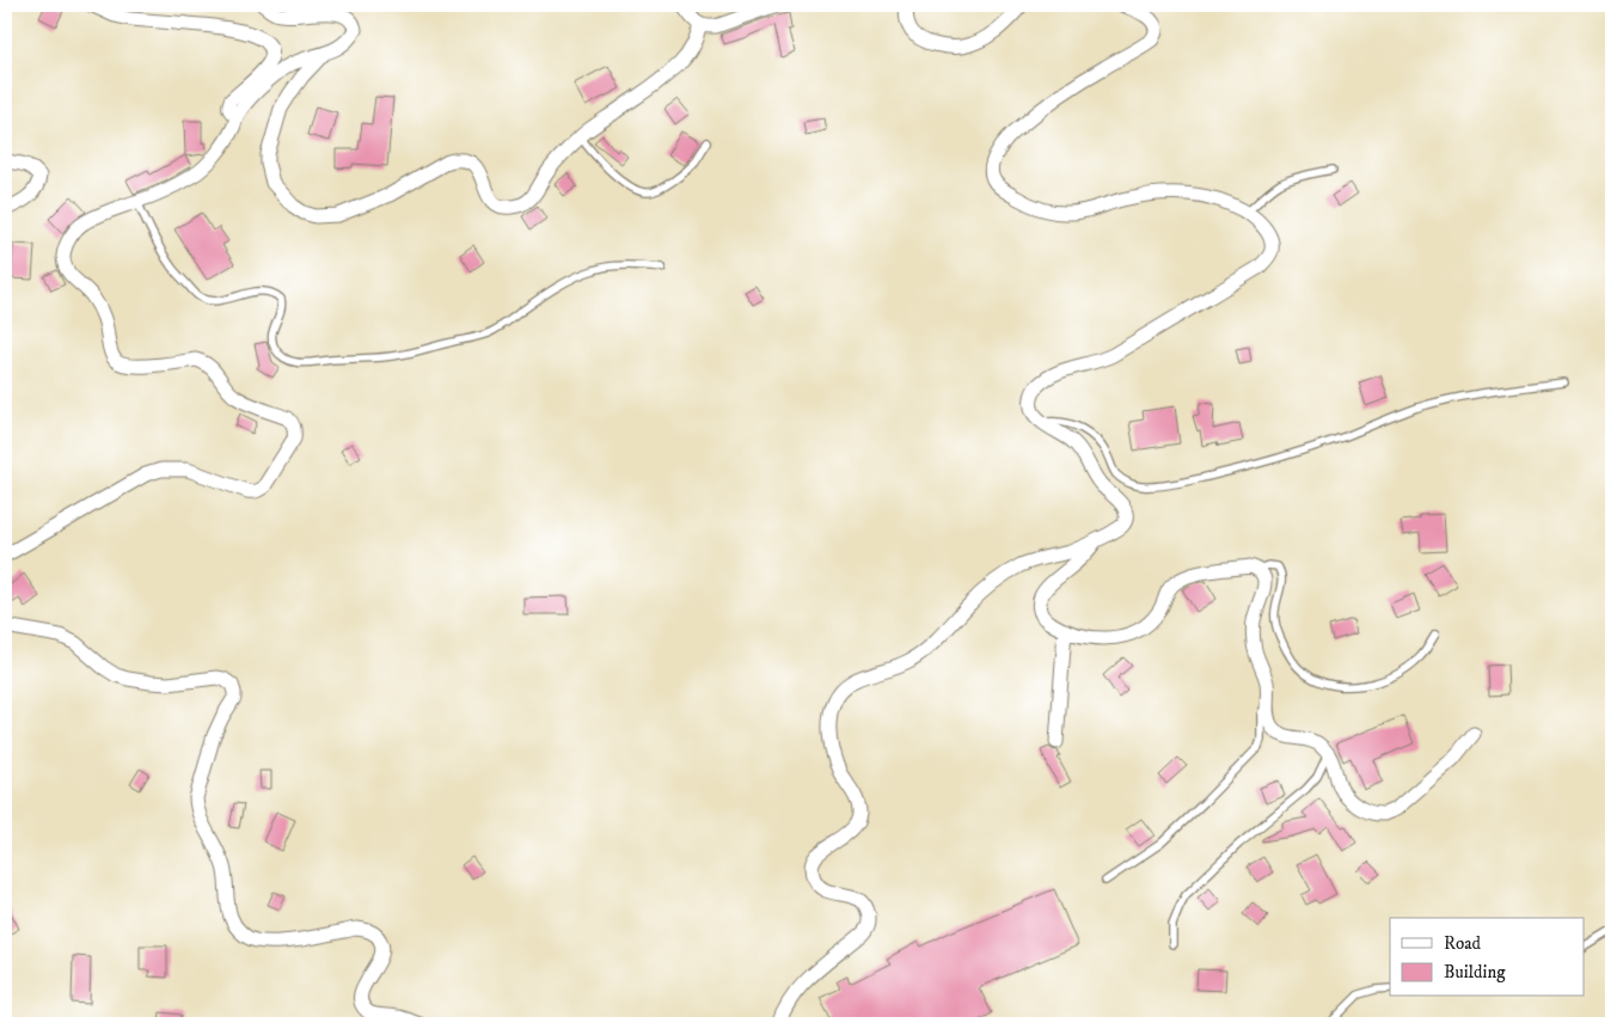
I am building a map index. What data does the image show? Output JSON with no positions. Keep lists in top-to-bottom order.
{
  "legend": ["Road", "Building"]
}
